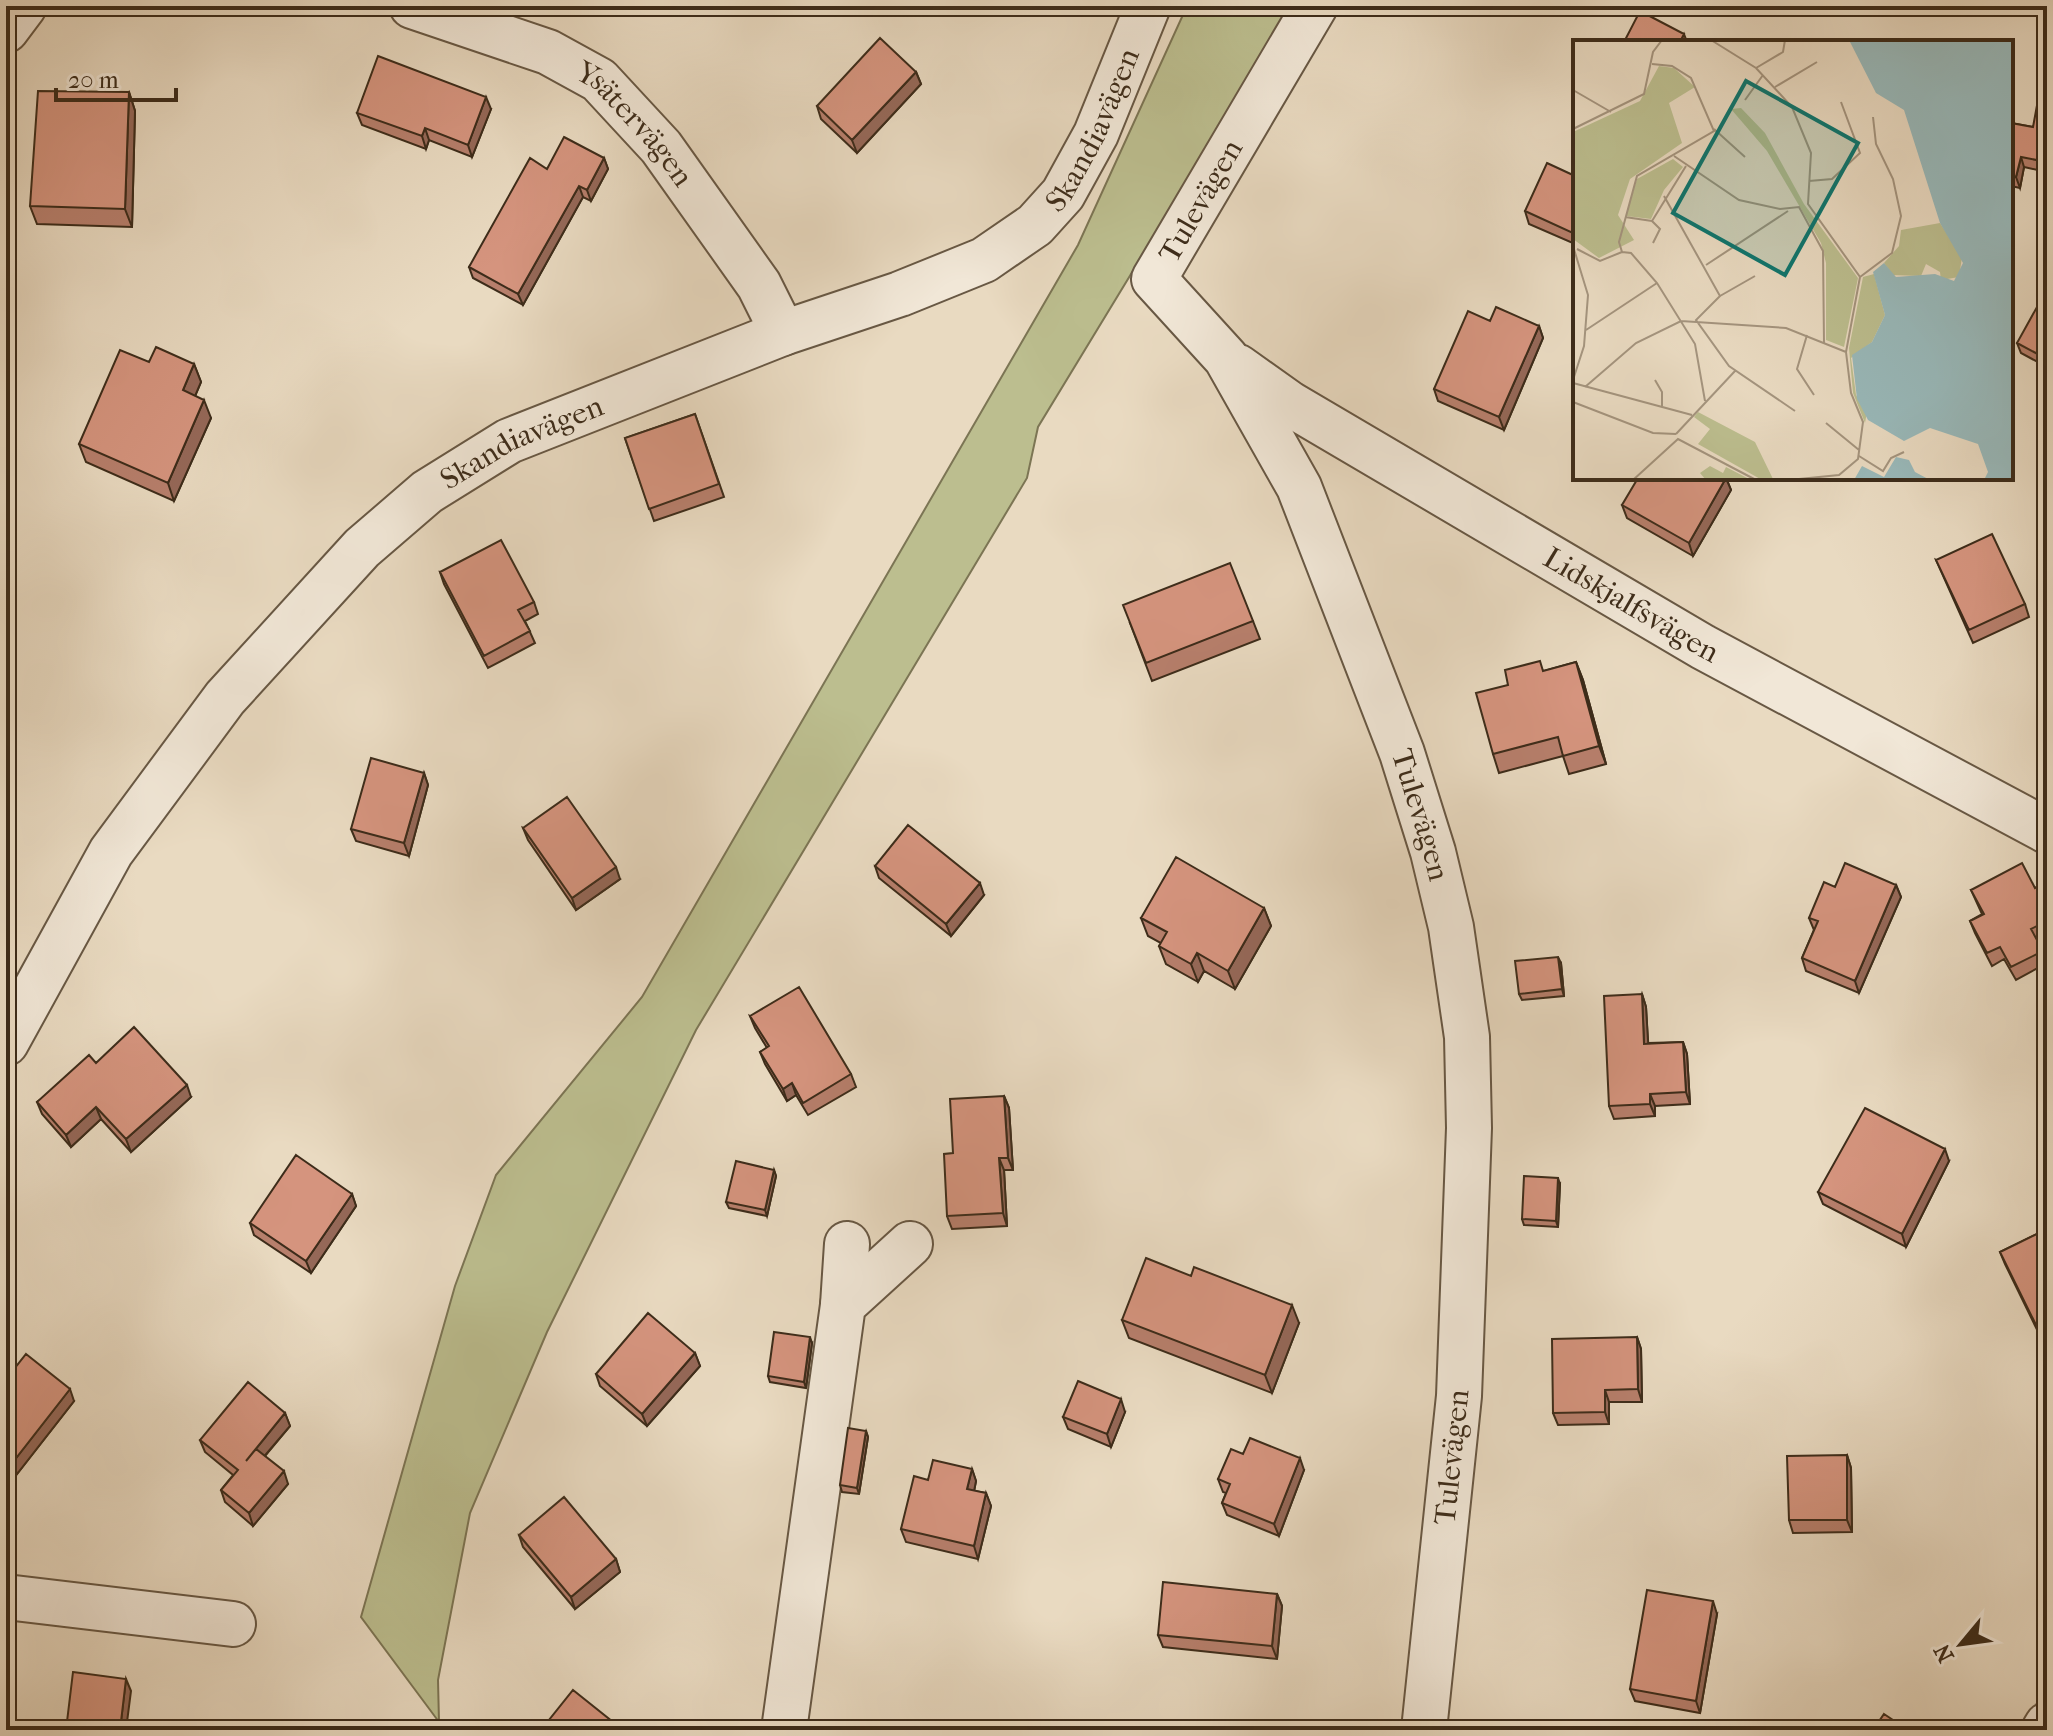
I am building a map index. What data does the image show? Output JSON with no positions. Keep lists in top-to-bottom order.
{
  "streets": {
    "street": [
      "Skandiavägen",
      "Ysätervägen",
      "Tulevägen",
      "Lidskjalfsvägen"
    ]
  },
  "crossings": [
    ["Skandiavägen", "Ysätervägen"],
    ["Tulevägen", "Lidskjalfsvägen"]
  ],
  "scale_bar": "20 m",
  "north": "bottom left"
}
